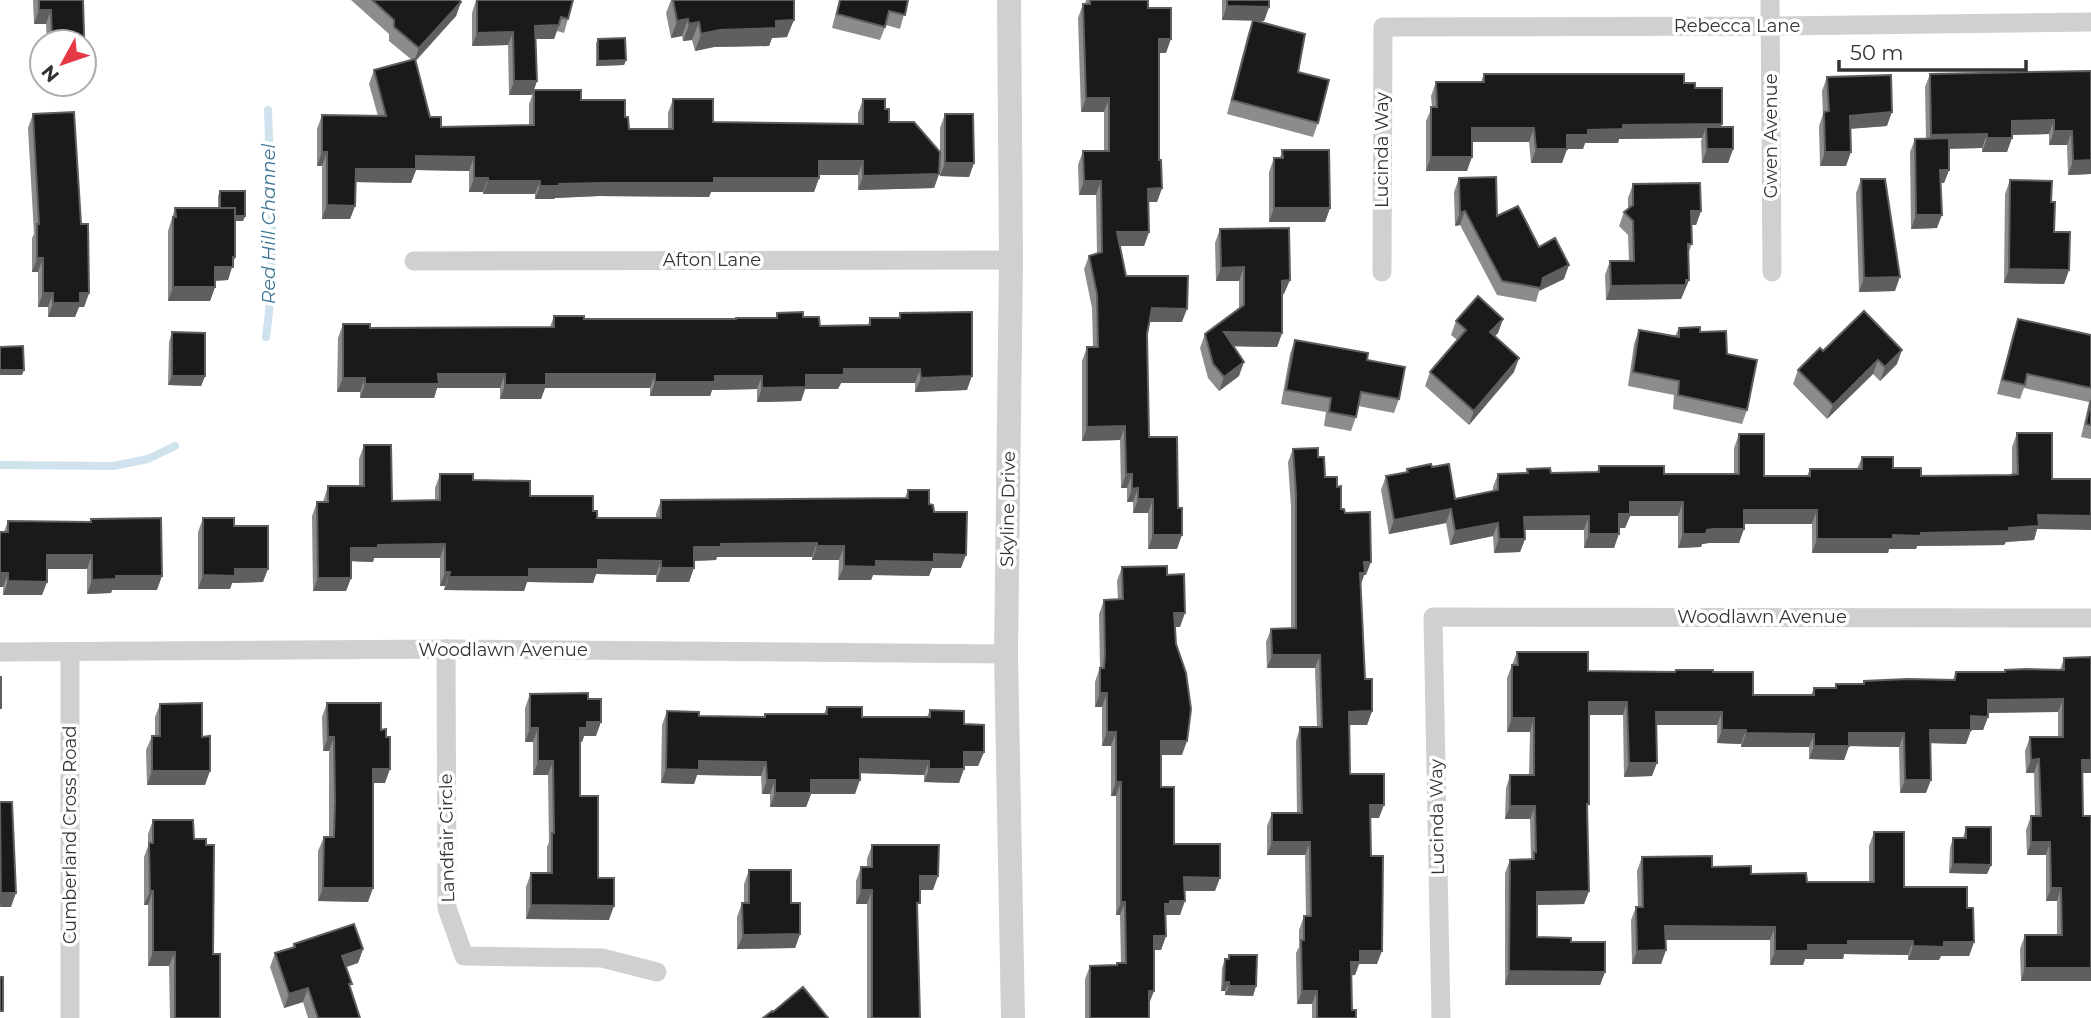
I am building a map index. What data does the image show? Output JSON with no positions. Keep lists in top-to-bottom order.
{
  "streets": {
    "street": [
      "Rebecca Lane",
      "Gwen Avenue",
      "Lucinda Way",
      "Afton Lane",
      "Skyline Drive",
      "Woodlawn Avenue",
      "Cumberland Cross Road",
      "Landfair Circle"
    ]
  },
  "crossings": [
    ["Rebecca Lane", "Gwen Avenue"],
    ["Rebecca Lane", "Lucinda Way"],
    ["Lucinda Way", "Woodlawn Avenue"],
    ["Afton Lane", "Skyline Drive"],
    ["Skyline Drive", "Woodlawn Avenue"],
    ["Woodlawn Avenue", "Cumberland Cross Road"],
    ["Woodlawn Avenue", "Landfair Circle"]
  ],
  "water": ["Red Hill Channel"],
  "scale_bar": "50 m",
  "north": "bottom left"
}
